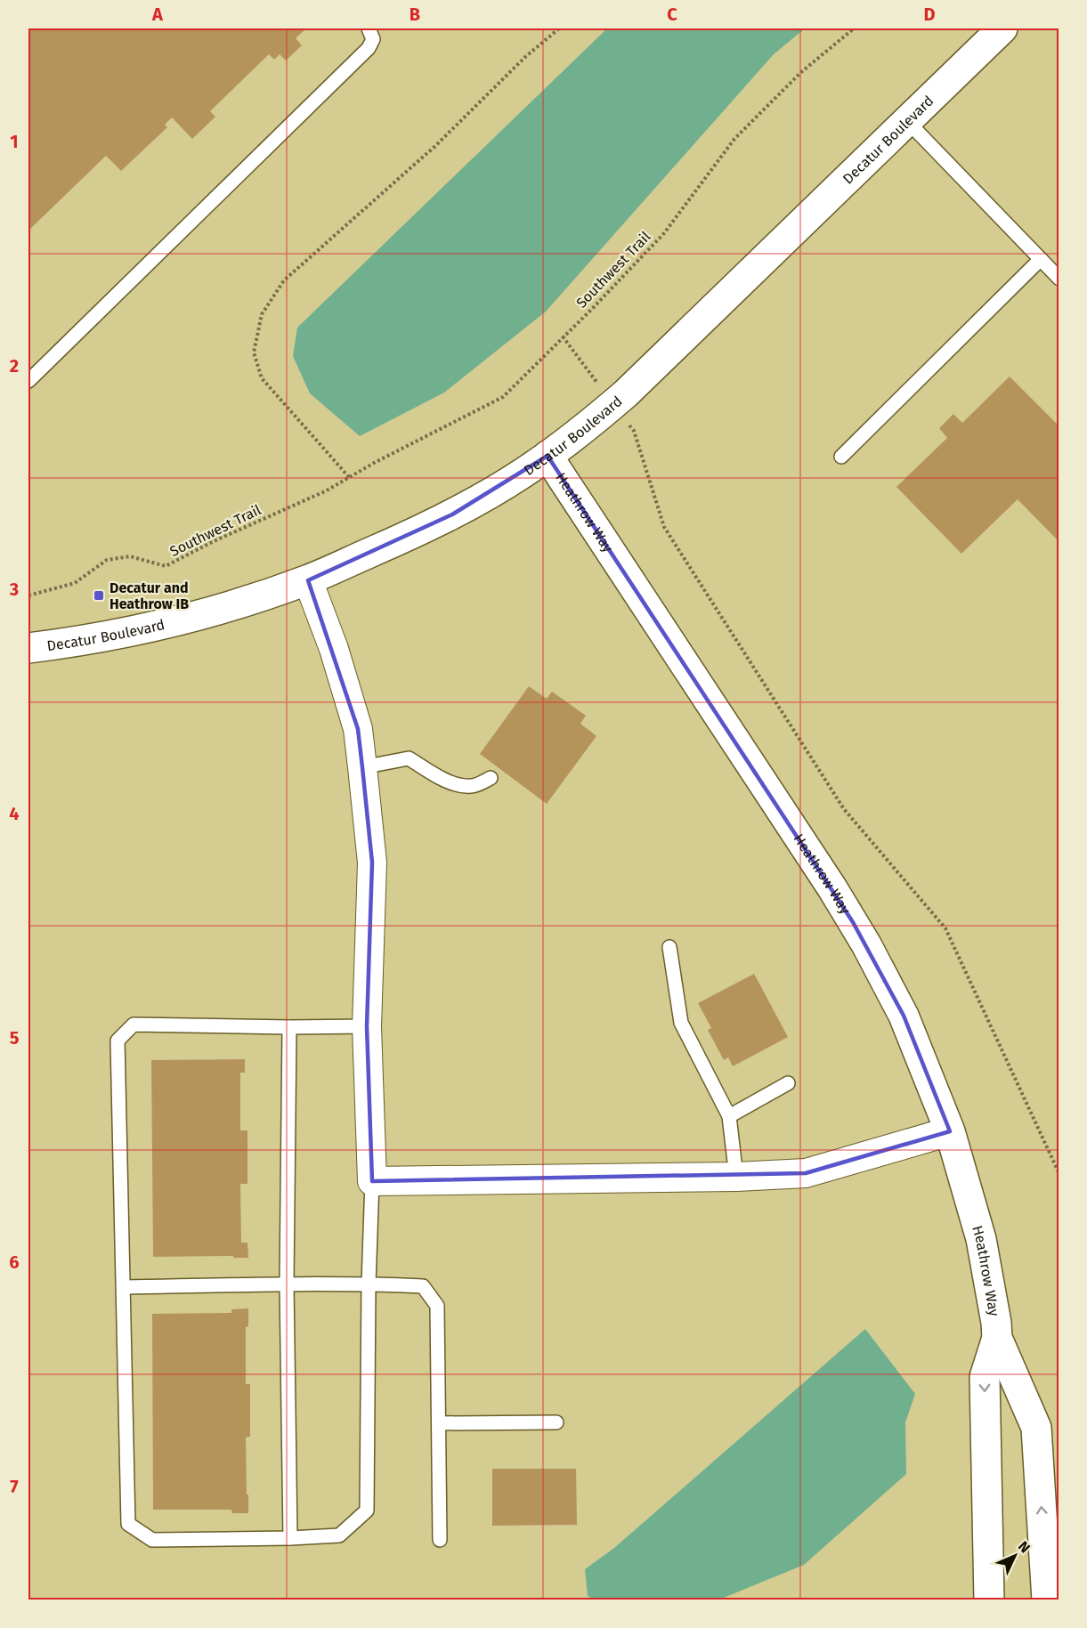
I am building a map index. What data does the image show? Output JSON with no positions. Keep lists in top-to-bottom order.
{
  "streets": {
    "street": ["Decatur Boulevard", "Heathrow Way"],
    "path": ["Southwest Trail"]
  },
  "crossings": [
    ["Decatur Boulevard", "Heathrow Way"]
  ],
  "places": {
    "transit": ["Decatur and Heathrow IB"]
  },
  "north": "top right",
  "grid": {
    "columns": [
      "A",
      "B",
      "C",
      "D"
    ],
    "rows": [
      "1",
      "2",
      "3",
      "4",
      "5",
      "6",
      "7"
    ]
  }
}
